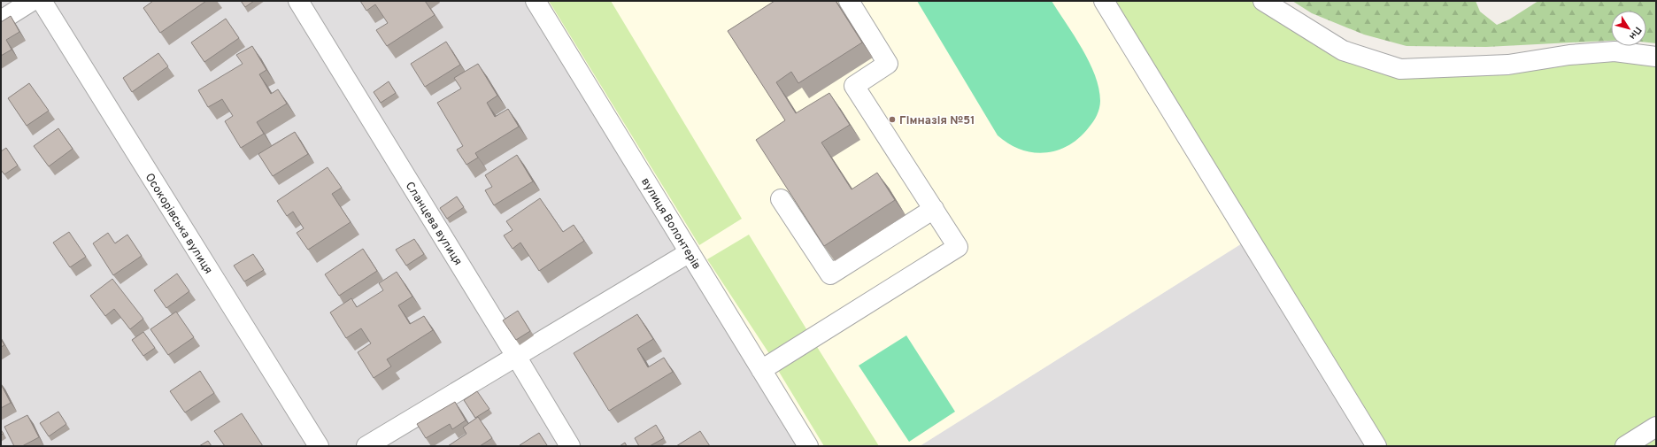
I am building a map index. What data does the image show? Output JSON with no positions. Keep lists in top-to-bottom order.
{
  "streets": {
    "street": ["Осокорівська вулиця", "Сланцева вулиця", "вулиця Волонтерів"]
  },
  "places": ["Гімназія №51"],
  "north": "bottom right"
}
